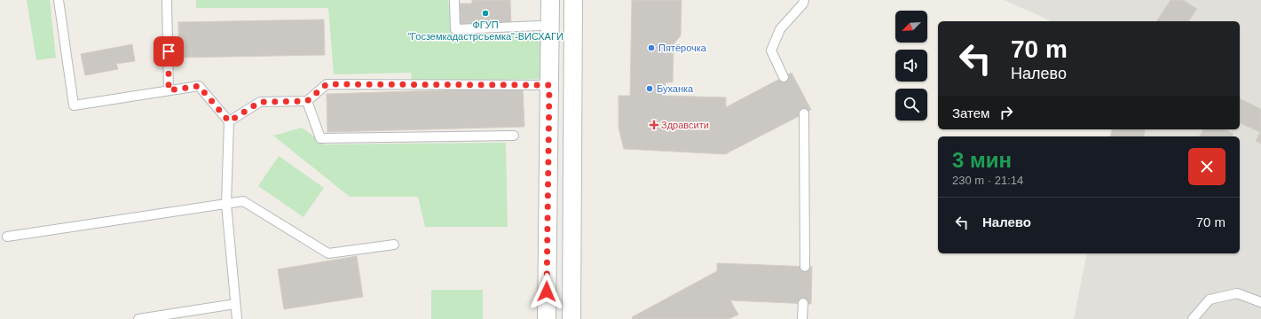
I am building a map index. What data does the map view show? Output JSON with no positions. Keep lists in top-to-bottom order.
{
  "places": {
    "other": ["ФГУП \"Госземкадастрсъемка\"-ВИСХАГИ", "Пятёрочка", "Буханка"],
    "health": ["Здравсити"]
  },
  "north": "bottom left",
  "page": {
    "turn": ["70 m", "Налево"],
    "then": "Затем",
    "heading": ["3 мин", "230 m · 21:14"],
    "list": [
      {
        "name": "Налево",
        "value": "70 m"
      }
    ]
  }
}
